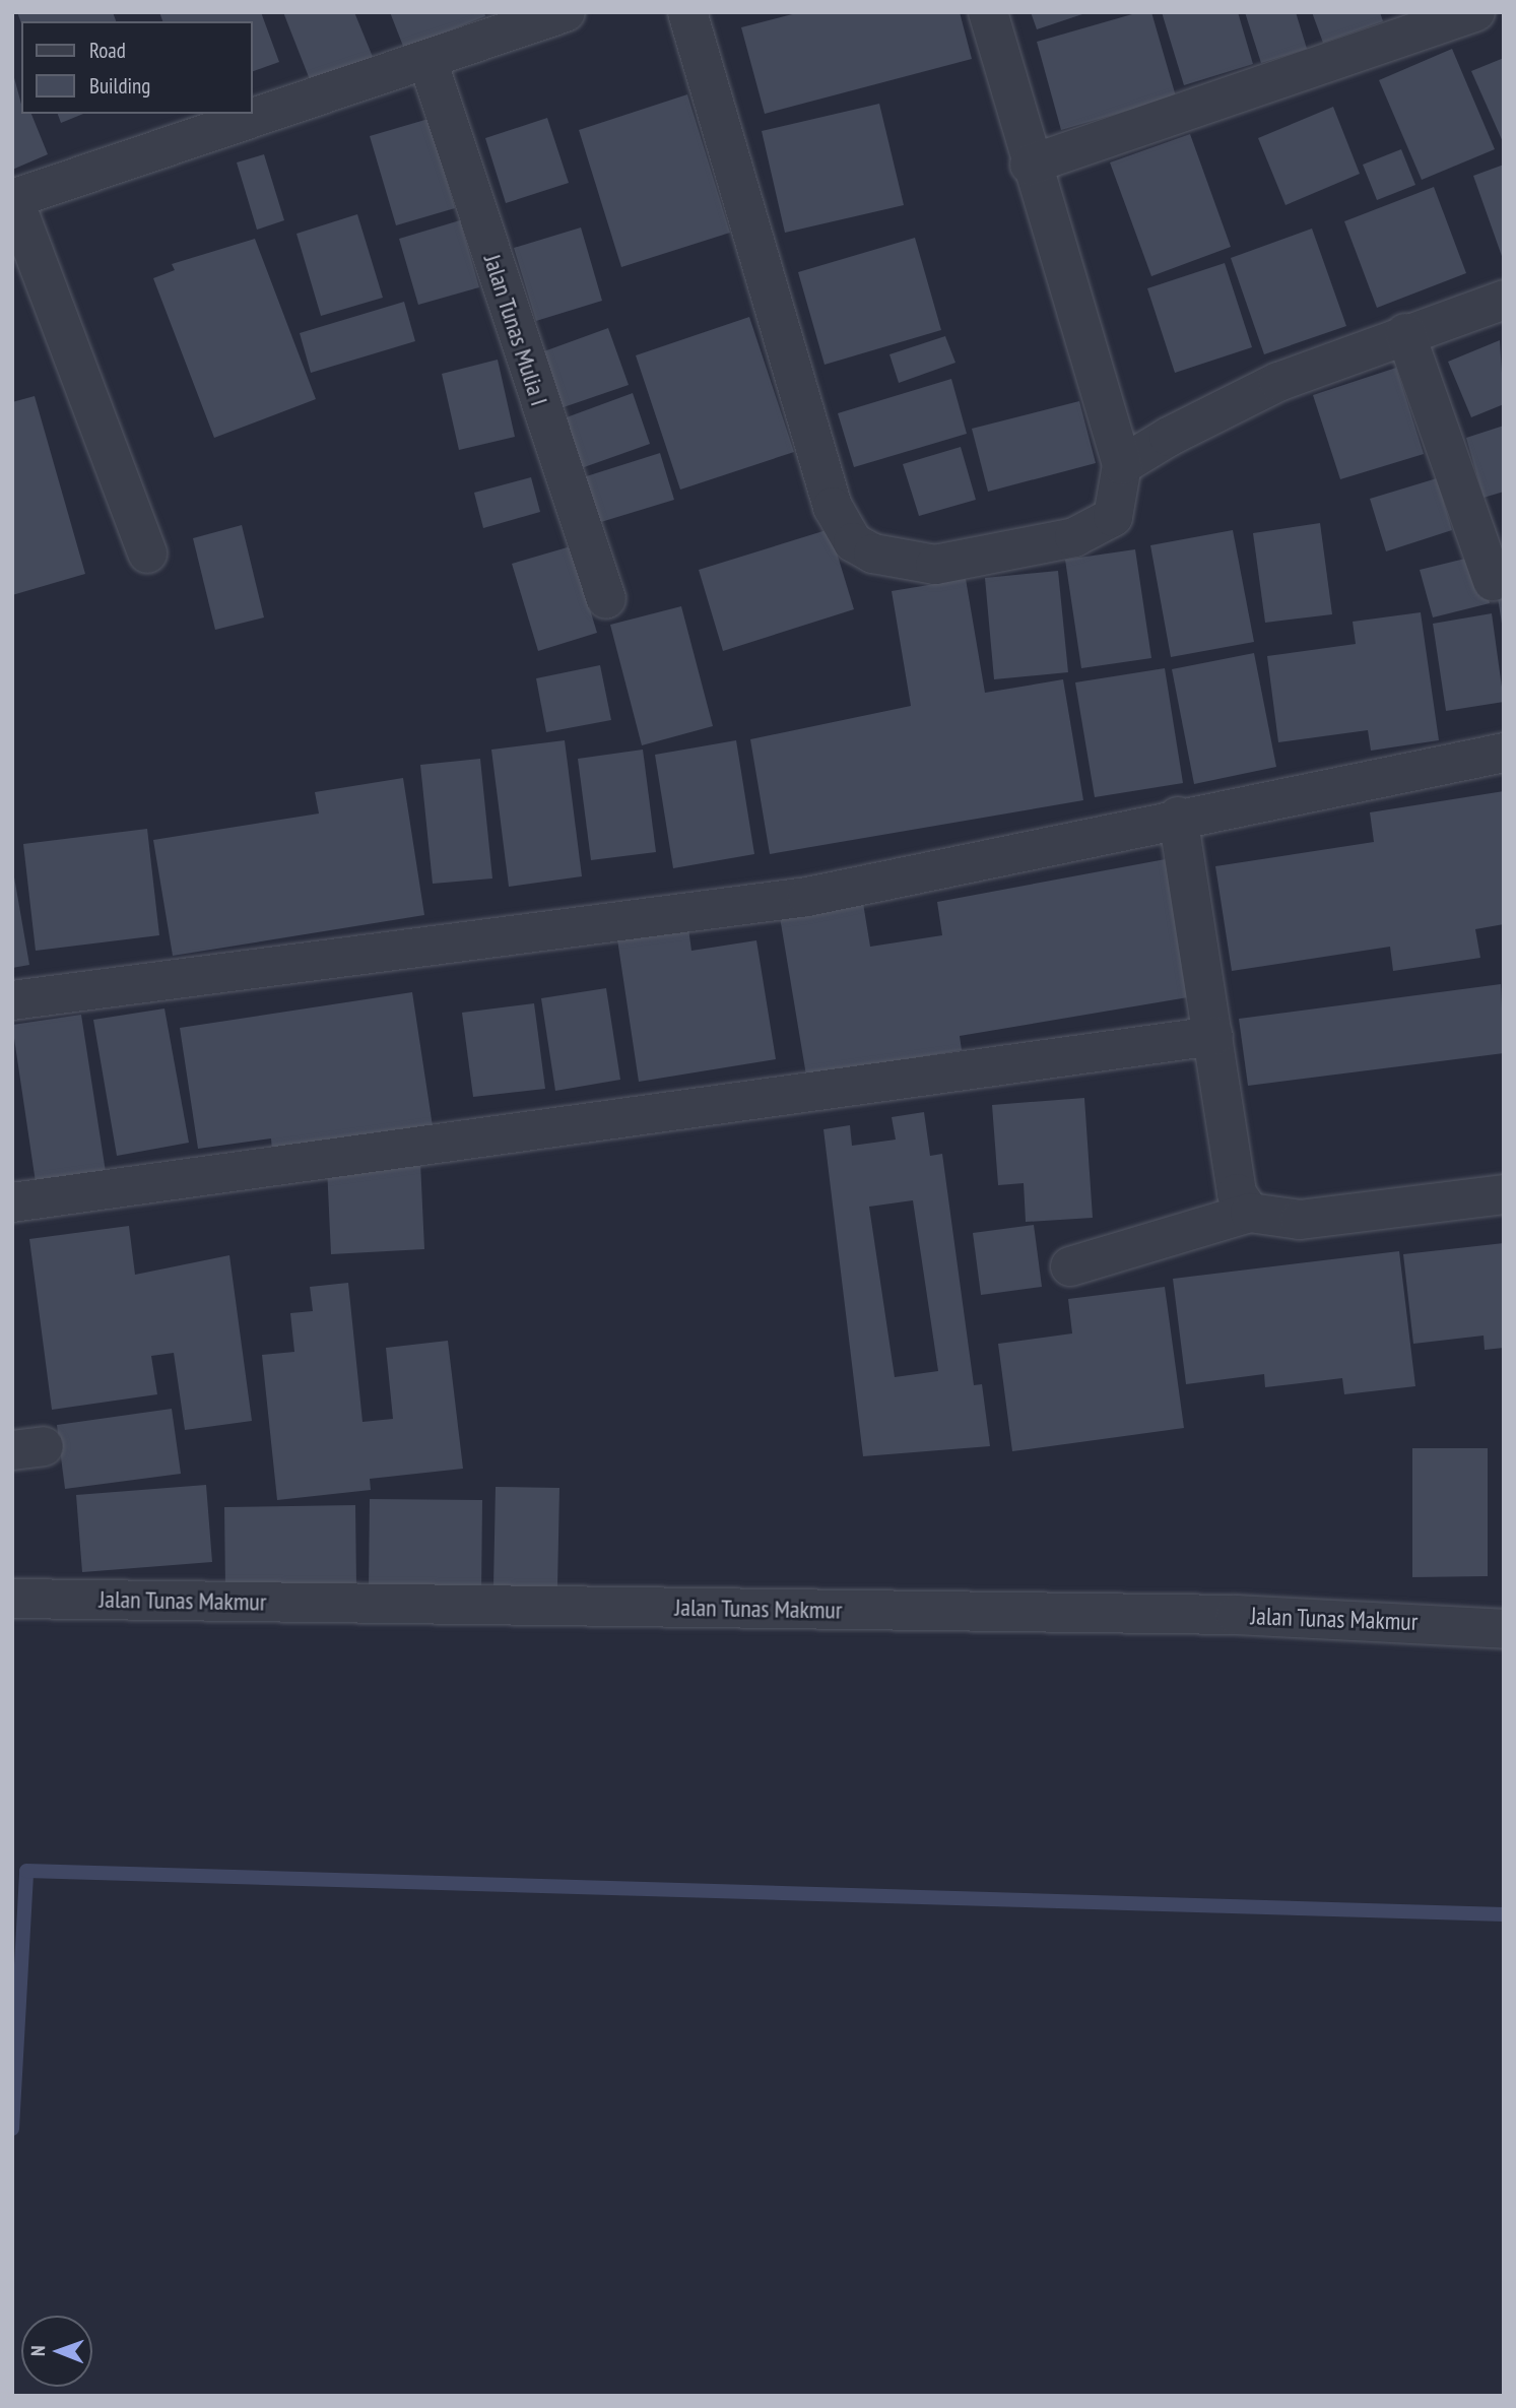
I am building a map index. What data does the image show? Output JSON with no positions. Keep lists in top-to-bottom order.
{
  "streets": {
    "street": ["Jalan Tunas Mulia I", "Jalan Tunas Makmur"]
  },
  "legend": ["Road", "Building"],
  "north": "left"
}
